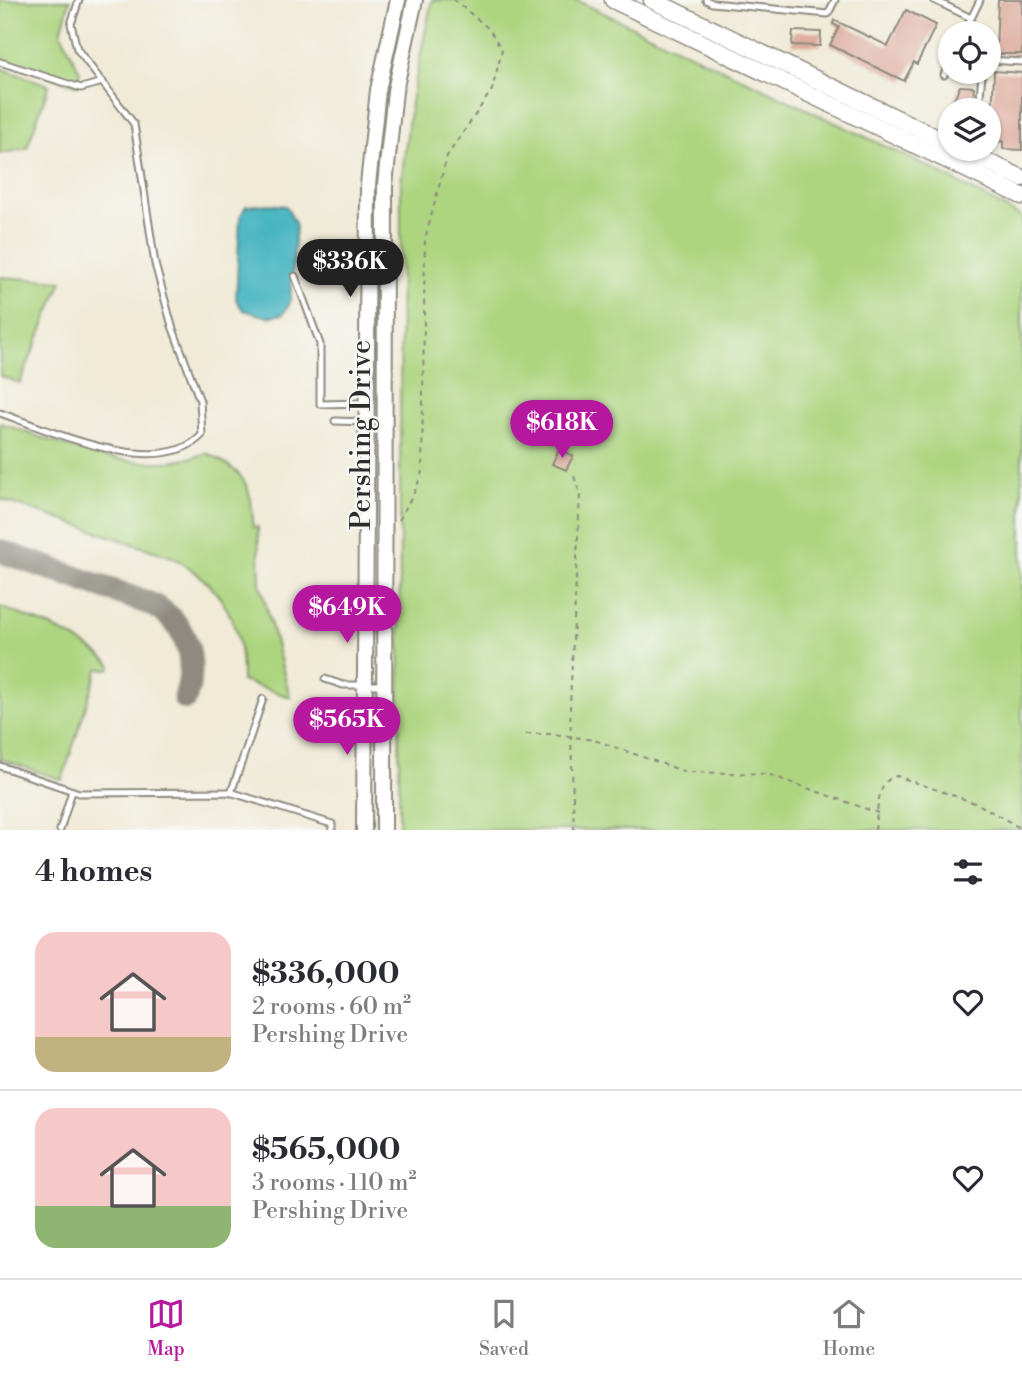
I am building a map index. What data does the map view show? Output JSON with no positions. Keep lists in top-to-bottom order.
{
  "streets": {
    "main road": ["Pershing Drive"]
  },
  "page": {
    "price": [
      "$336K",
      "$618K",
      "$649K",
      "$565K"
    ],
    "heading": "4 homes",
    "list": [
      {
        "name": "$336,000",
        "note": "2 rooms · 60 m² · Pershing Drive"
      },
      {
        "name": "$565,000",
        "note": "3 rooms · 110 m² · Pershing Drive"
      }
    ],
    "tabs": ["Map", "Saved", "Home"]
  }
}
